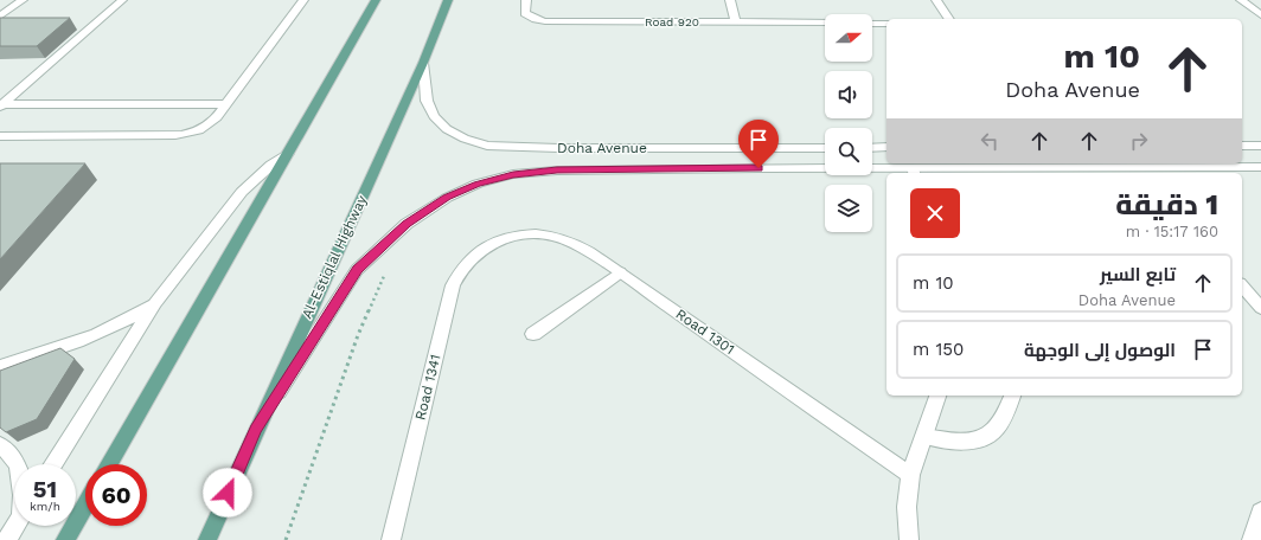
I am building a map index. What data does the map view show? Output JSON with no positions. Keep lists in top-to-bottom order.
{
  "streets": {
    "main road": ["Al-Estiqlal Highway"],
    "street": [
      "Road 920",
      "Doha Avenue",
      "Road 1301",
      "Road 1341"
    ]
  },
  "crossings": [
    ["Doha Avenue", "Al-Estiqlal Highway"],
    ["Road 1301", "Road 1341"]
  ],
  "north": "right",
  "page": {
    "turn": ["10 m", "Doha Avenue"],
    "heading": ["1 دقيقة", "160 m · 15:17"],
    "list": [
      {
        "name": "تابع السير",
        "note": "Doha Avenue",
        "value": "10 m"
      },
      {
        "name": "الوصول إلى الوجهة",
        "value": "150 m"
      }
    ],
    "speed": "51 km/h",
    "limit": "60"
  }
}
